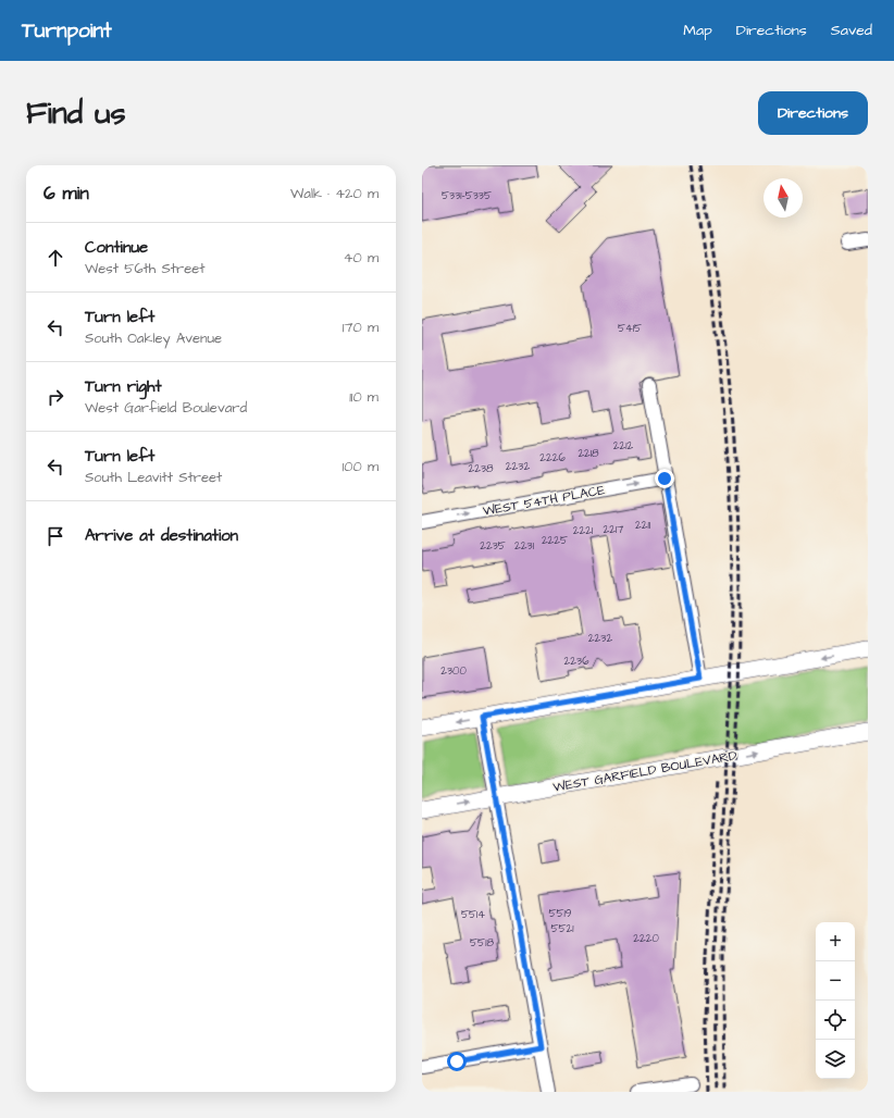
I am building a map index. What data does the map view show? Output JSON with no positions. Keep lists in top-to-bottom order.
{
  "streets": {
    "street": ["WEST 54TH PLACE", "WEST GARFIELD BOULEVARD"]
  },
  "one_way": ["WEST 54TH PLACE"],
  "house_numbers": [
    "5331-5335",
    "5415",
    "2212",
    "2218",
    "2226",
    "2232",
    "2238",
    "2211",
    "2217",
    "2221",
    "2225",
    "2235",
    "2231",
    "2232",
    "2236",
    "2300",
    "5519",
    "5514",
    "5521",
    "2220",
    "5518"
  ],
  "north": "top",
  "page": {
    "header": "Turnpoint",
    "nav": ["Map", "Directions", "Saved"],
    "buttons": "Directions",
    "title": "Find us",
    "heading": ["6 min", "Walk · 420 m"],
    "list": [
      ["Continue", "West 56th Street", "40 m"],
      ["Turn left", "South Oakley Avenue", "170 m"],
      ["Turn right", "West Garfield Boulevard", "110 m"],
      ["Turn left", "South Leavitt Street", "100 m"],
      "Arrive at destination"
    ],
    "map_buttons": ["+", "−"]
  }
}
